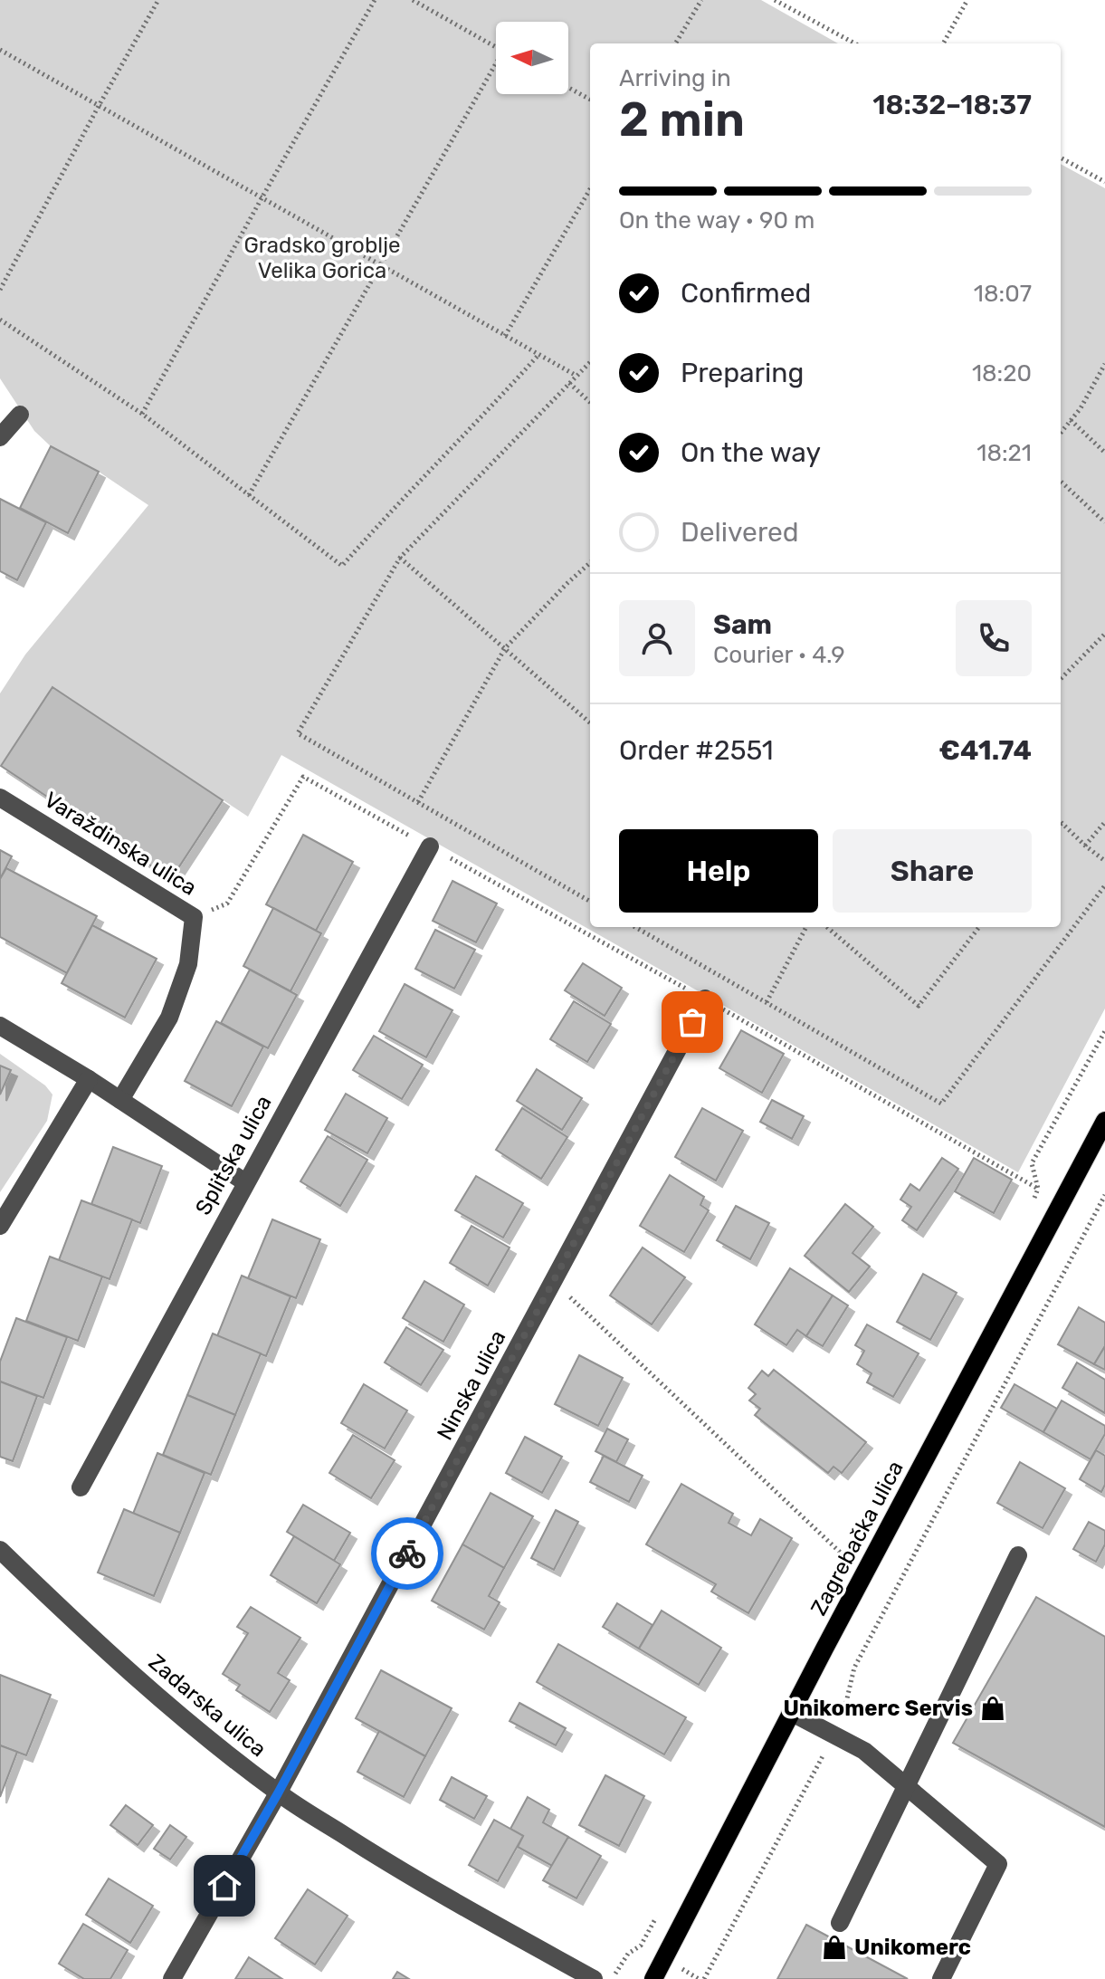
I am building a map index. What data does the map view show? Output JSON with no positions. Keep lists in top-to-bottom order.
{
  "streets": {
    "main road": ["Zagrebačka ulica"],
    "street": [
      "Varaždinska ulica",
      "Splitska ulica",
      "Ninska ulica",
      "Zadarska ulica"
    ]
  },
  "crossings": [
    ["Ninska ulica", "Zadarska ulica"]
  ],
  "parks": ["Gradsko groblje Velika Gorica"],
  "places": {
    "shop": ["Unikomerc Servis", "Unikomerc"]
  },
  "north": "left",
  "page": {
    "heading": ["2 min", "Arriving in", "18:32–18:37"],
    "panel": [
      "Sam",
      "Courier · 4.9",
      "Order #2551",
      "€41.74"
    ],
    "bar": "On the way · 90 m",
    "list": [
      ["Confirmed", "18:07"],
      ["Preparing", "18:20"],
      ["On the way", "18:21"],
      "Delivered"
    ],
    "buttons": ["Help", "Share"]
  }
}
